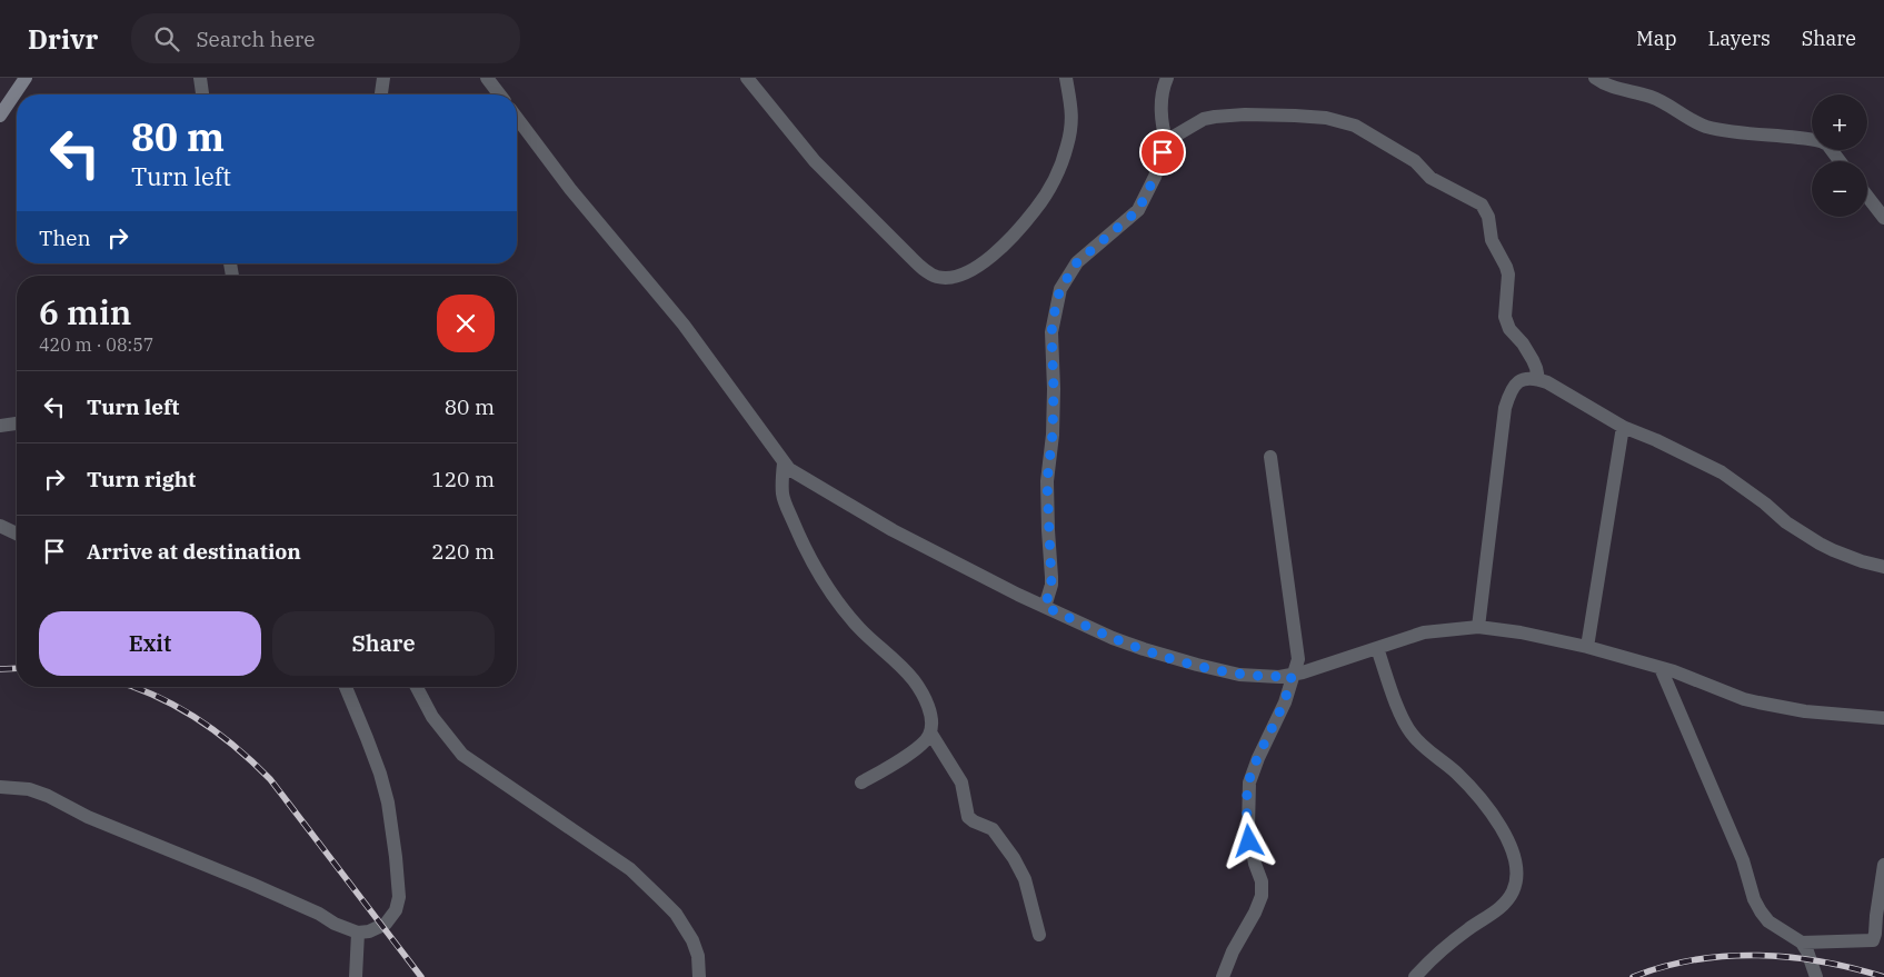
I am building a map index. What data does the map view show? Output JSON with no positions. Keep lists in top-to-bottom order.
{
  "page": {
    "header": "Drivr",
    "search": "Search here",
    "nav": ["Map", "Layers", "Share"],
    "map_buttons": ["+", "−"],
    "turn": ["80 m", "Turn left"],
    "then": "Then",
    "heading": ["6 min", "420 m · 08:57"],
    "list": [
      {
        "name": "Turn left",
        "value": "80 m"
      },
      {
        "name": "Turn right",
        "value": "120 m"
      },
      {
        "name": "Arrive at destination",
        "value": "220 m"
      }
    ],
    "buttons": ["Exit", "Share"]
  }
}
